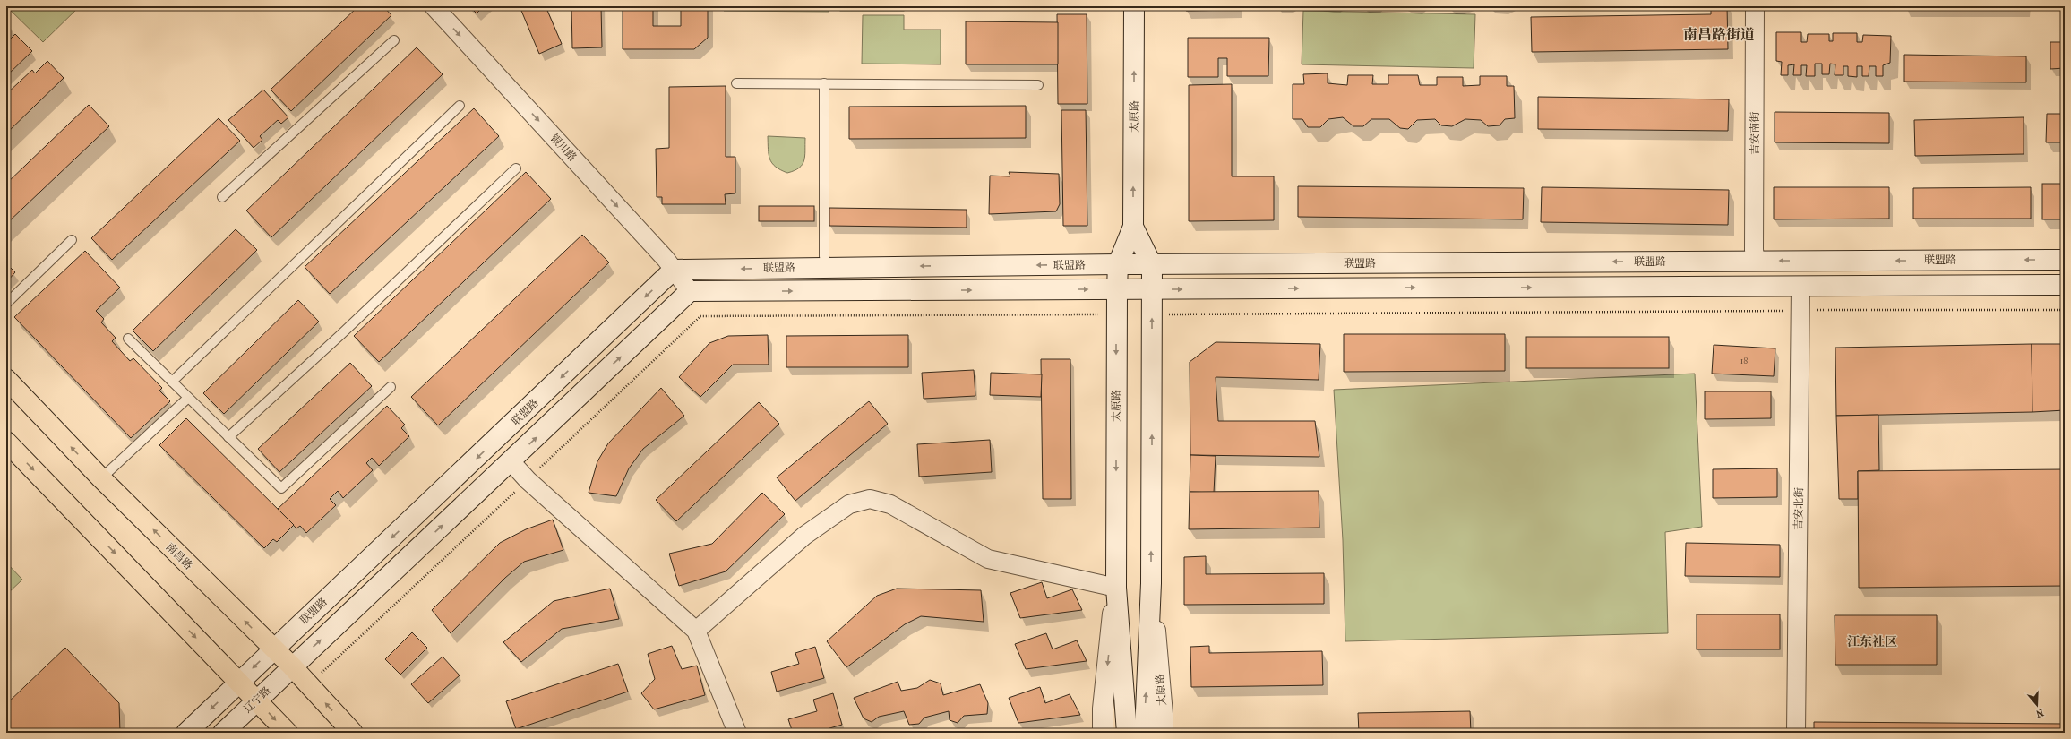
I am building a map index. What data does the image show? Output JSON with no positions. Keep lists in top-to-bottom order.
{
  "streets": {
    "main road": [
      "太原路",
      "联盟路",
      "南昌路",
      "辽宁路"
    ],
    "street": ["吉安南街", "银川路", "吉安北街"]
  },
  "crossings": [
    ["太原路", "联盟路"],
    ["吉安南街", "联盟路"],
    ["银川路", "联盟路"],
    ["联盟路", "南昌路"],
    ["南昌路", "辽宁路"]
  ],
  "one_way": ["银川路"],
  "districts": ["南昌路街道", "江东社区"],
  "house_numbers": ["18"],
  "north": "bottom"
}
